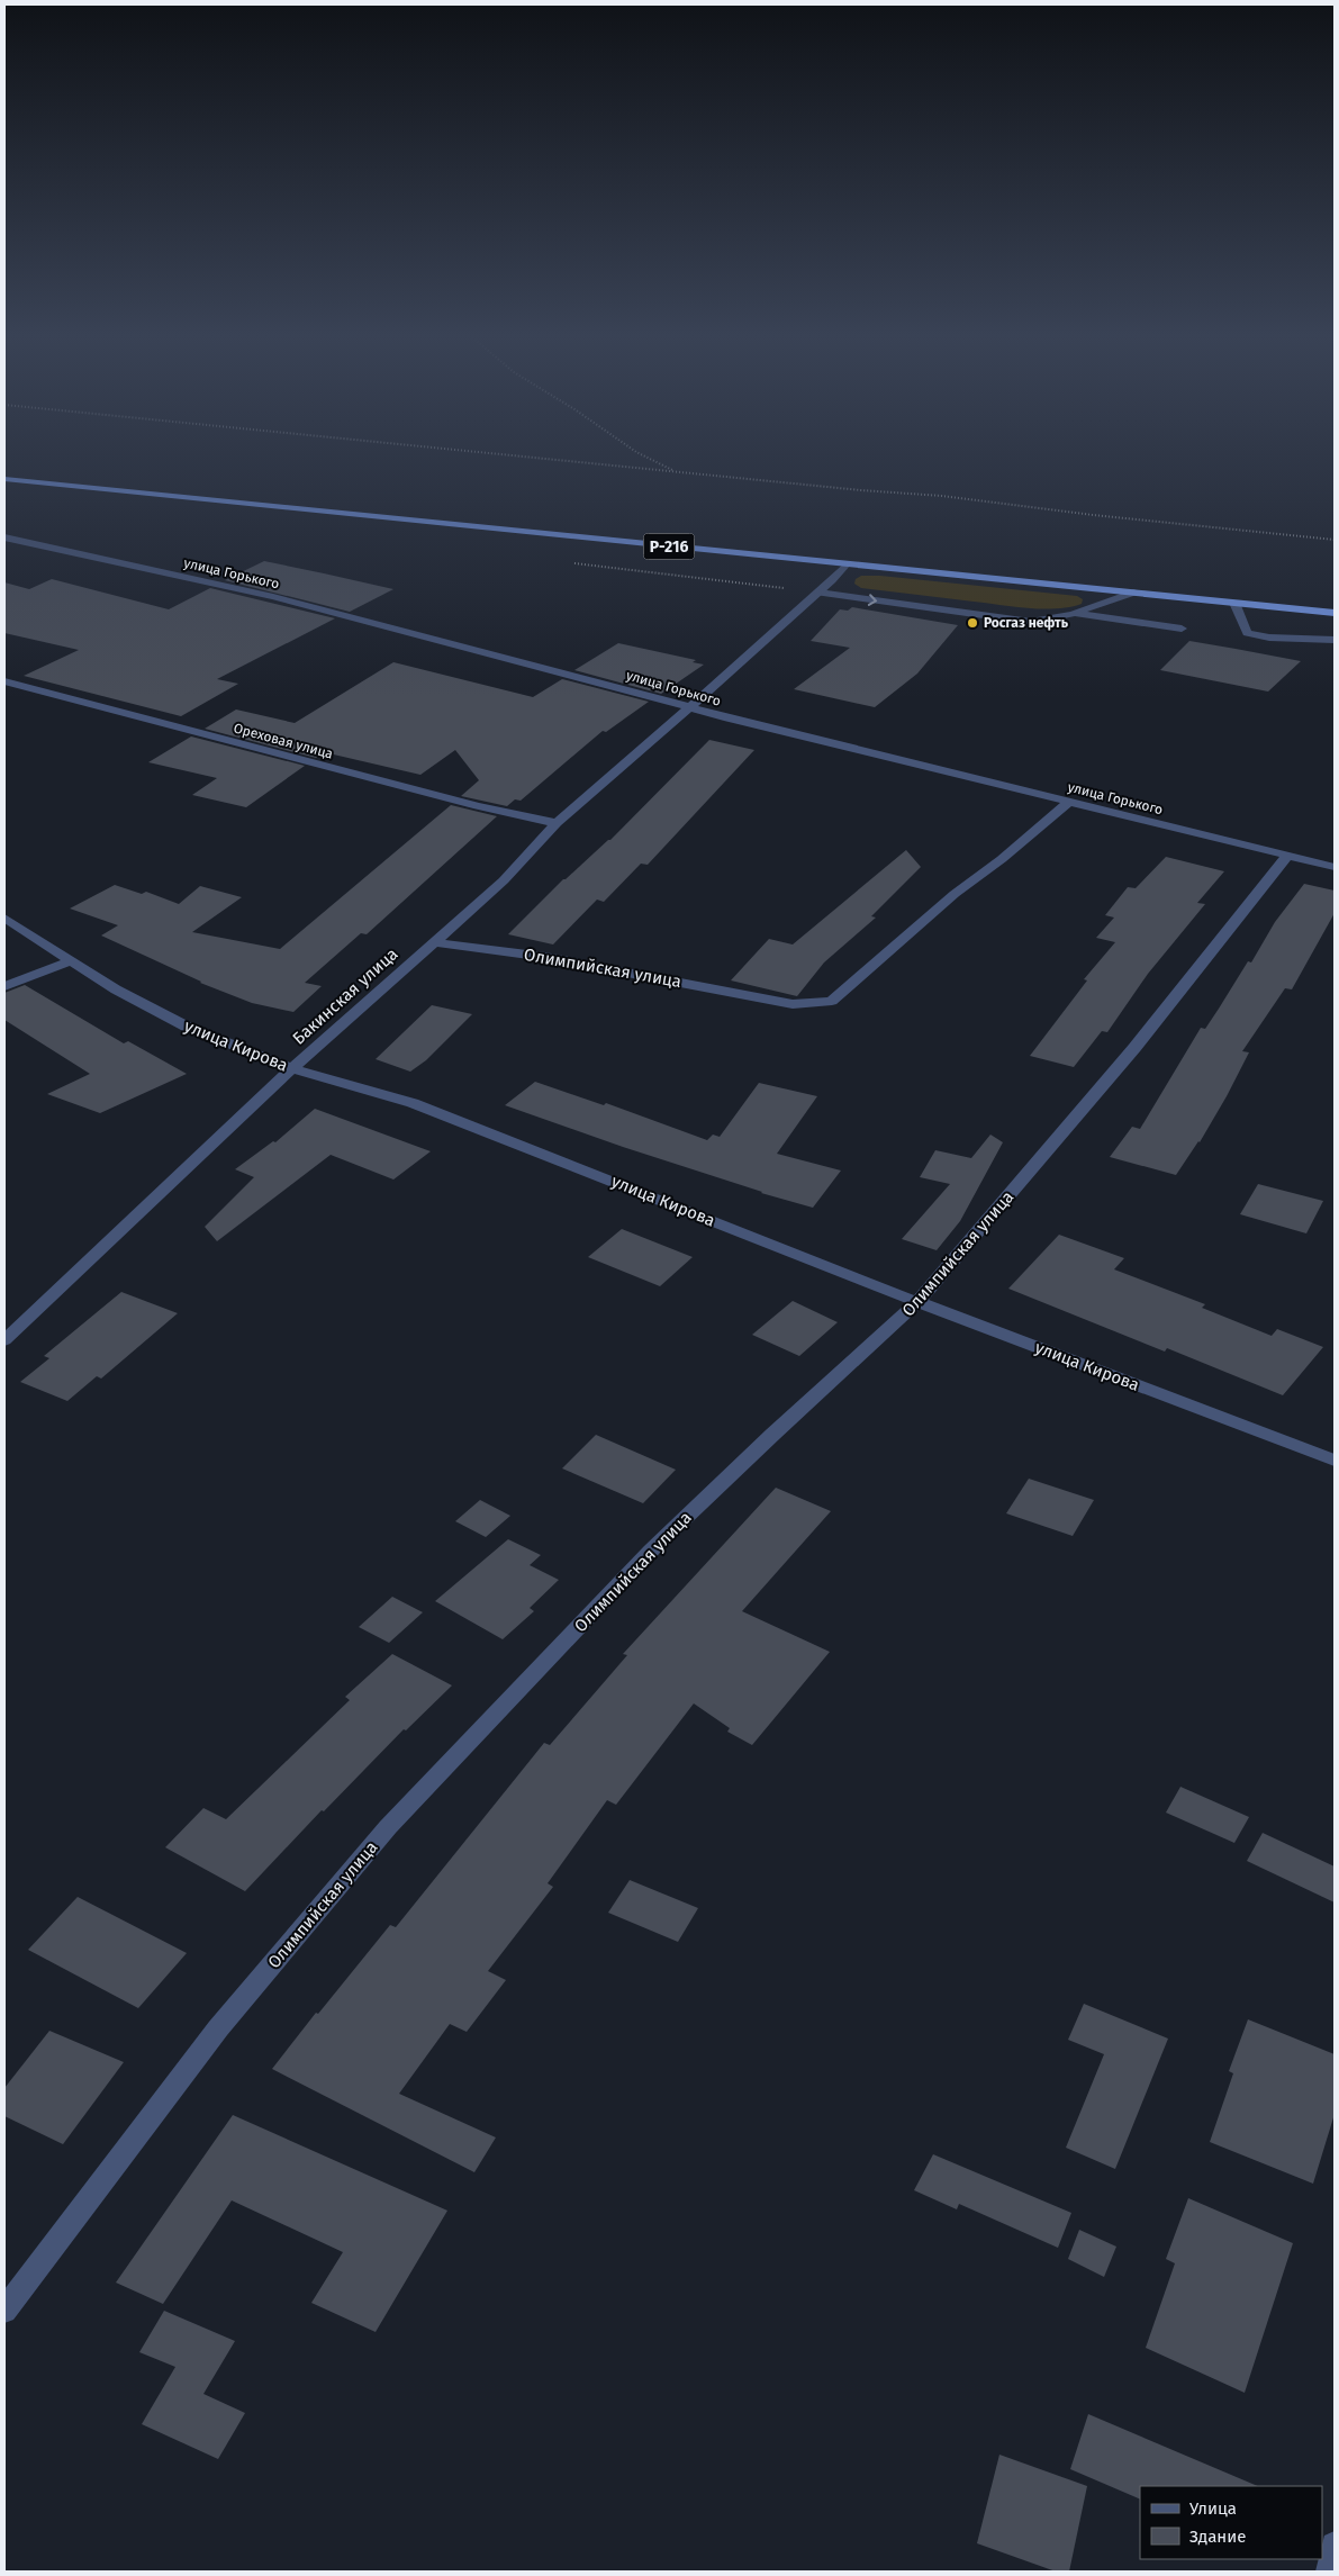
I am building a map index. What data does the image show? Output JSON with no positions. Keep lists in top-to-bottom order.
{
  "streets": {
    "highway": ["Р-216"],
    "street": [
      "улица Горького",
      "Ореховая улица",
      "Олимпийская улица",
      "Бакинская улица",
      "улица Кирова"
    ]
  },
  "crossings": [
    ["Р-216", "Бакинская улица"],
    ["улица Горького", "Олимпийская улица"],
    ["улица Горького", "Бакинская улица"],
    ["Ореховая улица", "Бакинская улица"],
    ["Олимпийская улица", "Бакинская улица"],
    ["Олимпийская улица", "улица Кирова"],
    ["Бакинская улица", "улица Кирова"]
  ],
  "places": ["Росгаз нефть"],
  "legend": ["Улица", "Здание"]
}
